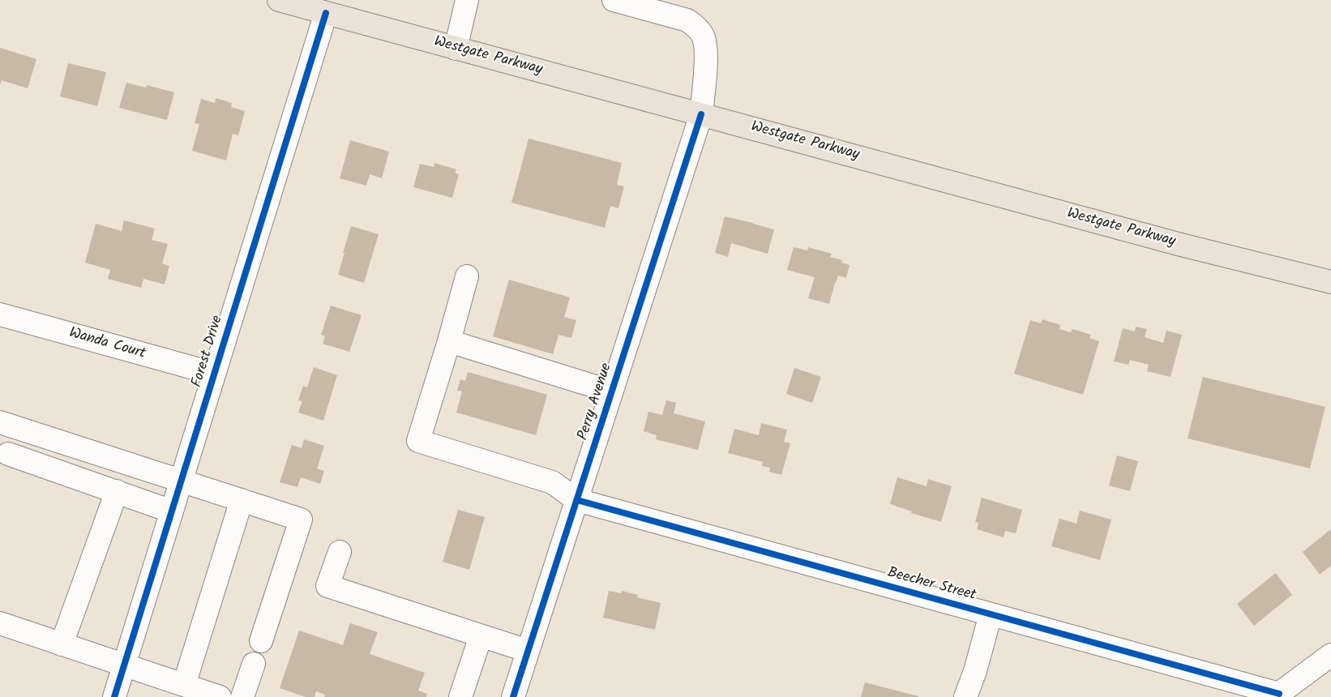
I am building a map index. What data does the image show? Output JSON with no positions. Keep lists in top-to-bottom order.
{
  "streets": {
    "main road": ["Westgate Parkway"],
    "street": [
      "Wanda Court",
      "Forest Drive",
      "Perry Avenue",
      "Beecher Street"
    ]
  },
  "crossings": [
    ["Westgate Parkway", "Forest Drive"],
    ["Westgate Parkway", "Perry Avenue"],
    ["Wanda Court", "Forest Drive"],
    ["Perry Avenue", "Beecher Street"]
  ]
}
